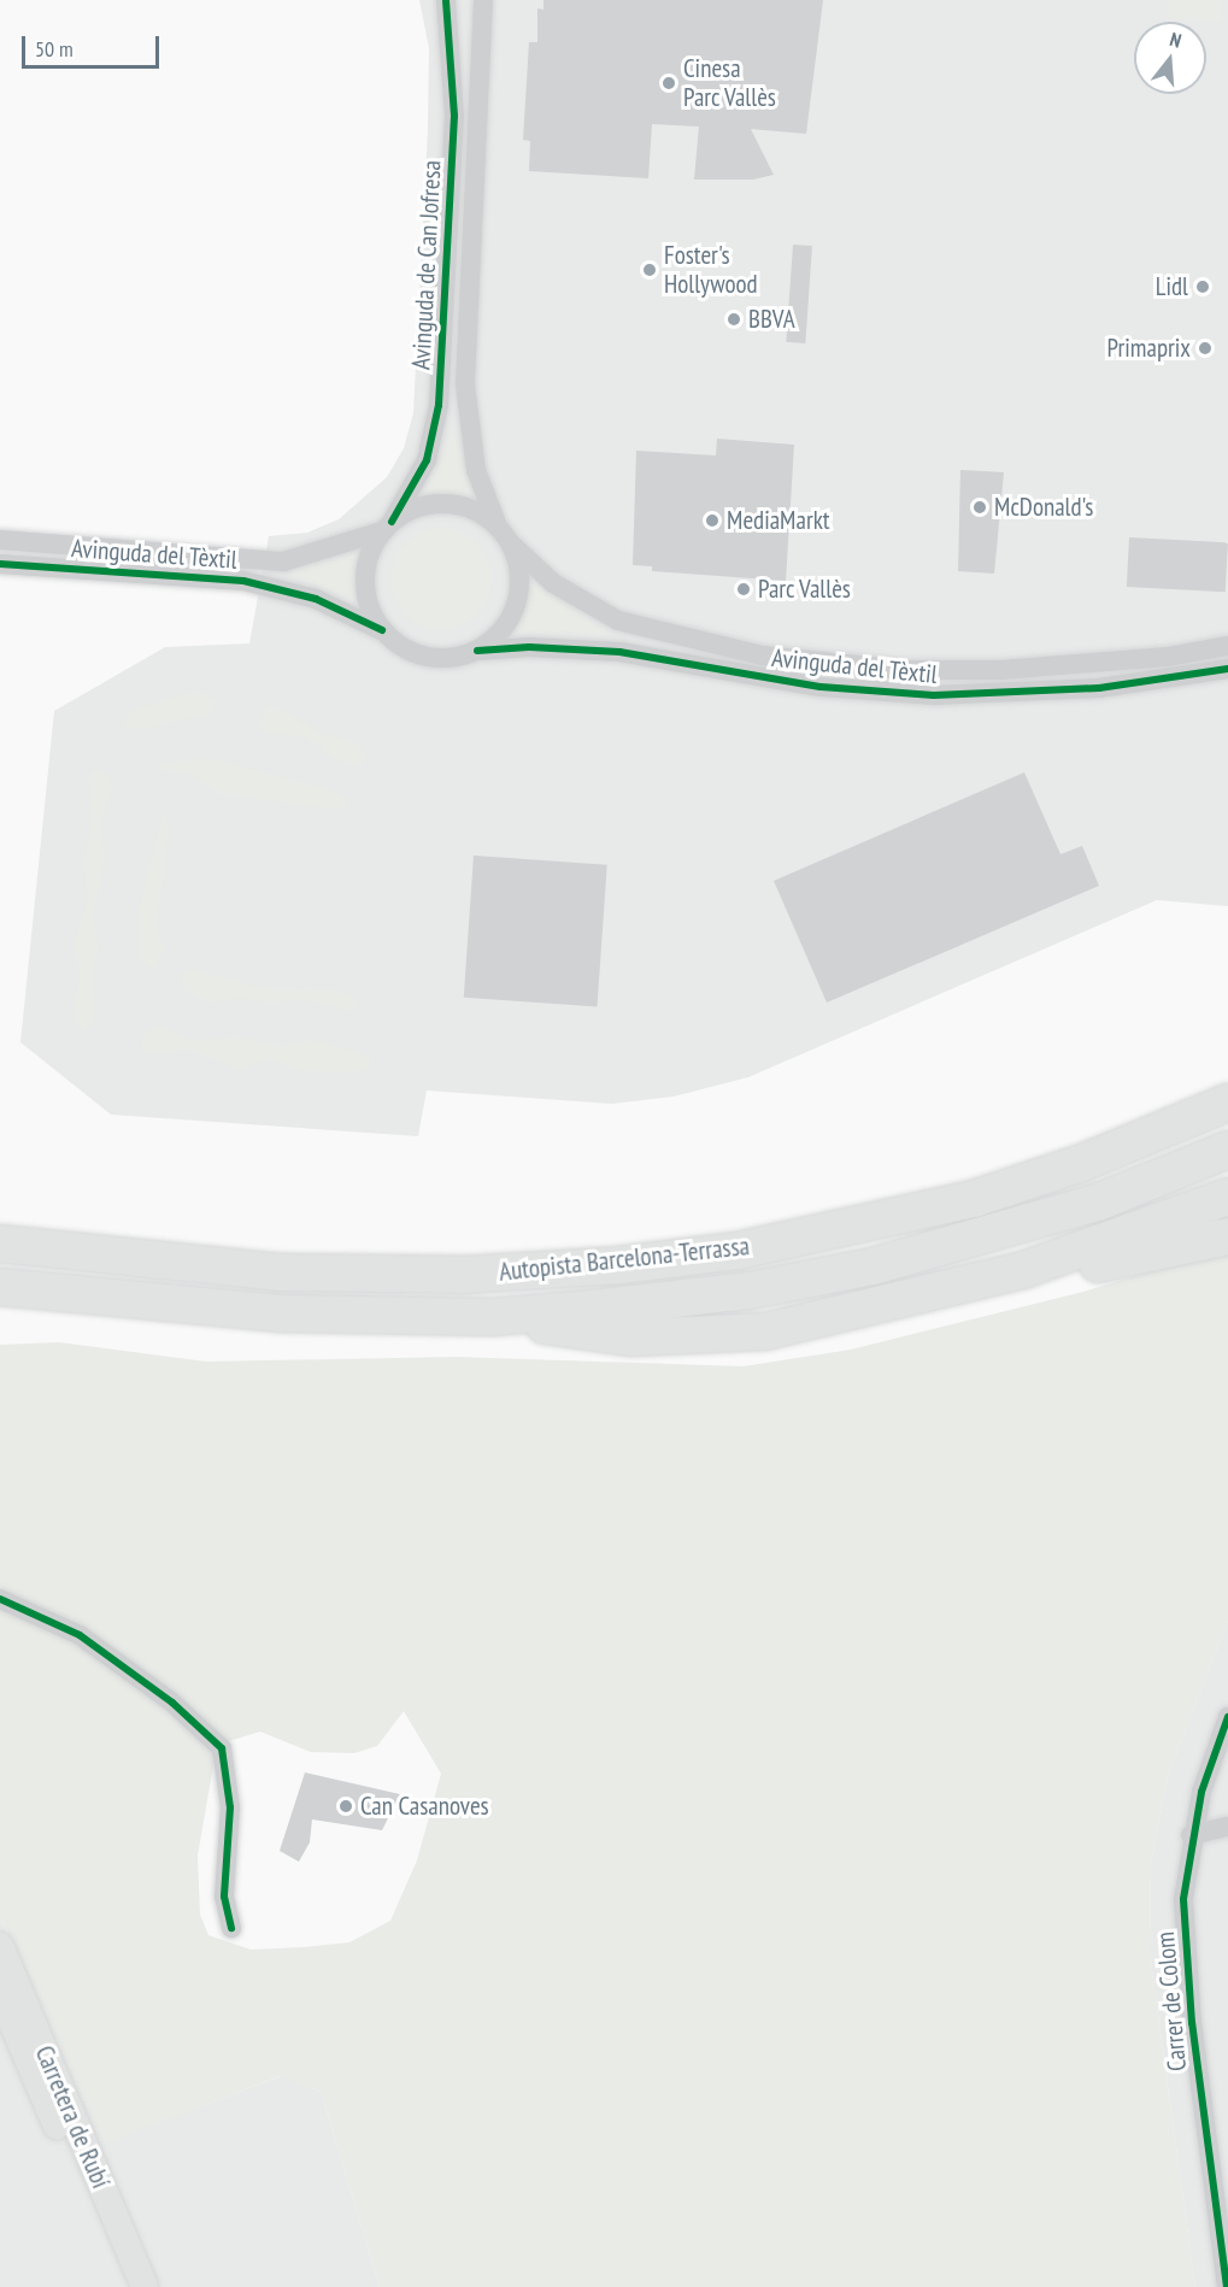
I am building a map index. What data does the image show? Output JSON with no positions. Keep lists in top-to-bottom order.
{
  "streets": {
    "highway": ["Autopista Barcelona-Terrassa"],
    "main road": ["Carretera de Rubí"],
    "street": ["Avinguda de Can Jofresa", "Avinguda del Tèxtil", "Carrer de Colom"]
  },
  "crossings": [
    ["Avinguda de Can Jofresa", "Avinguda del Tèxtil"]
  ],
  "places": [
    "Cinesa Parc Vallès",
    "Foster's Hollywood",
    "Lidl",
    "BBVA",
    "Primaprix",
    "McDonald's",
    "MediaMarkt",
    "Parc Vallès",
    "Can Casanoves"
  ],
  "scale_bar": "50 m",
  "north": "top"
}
